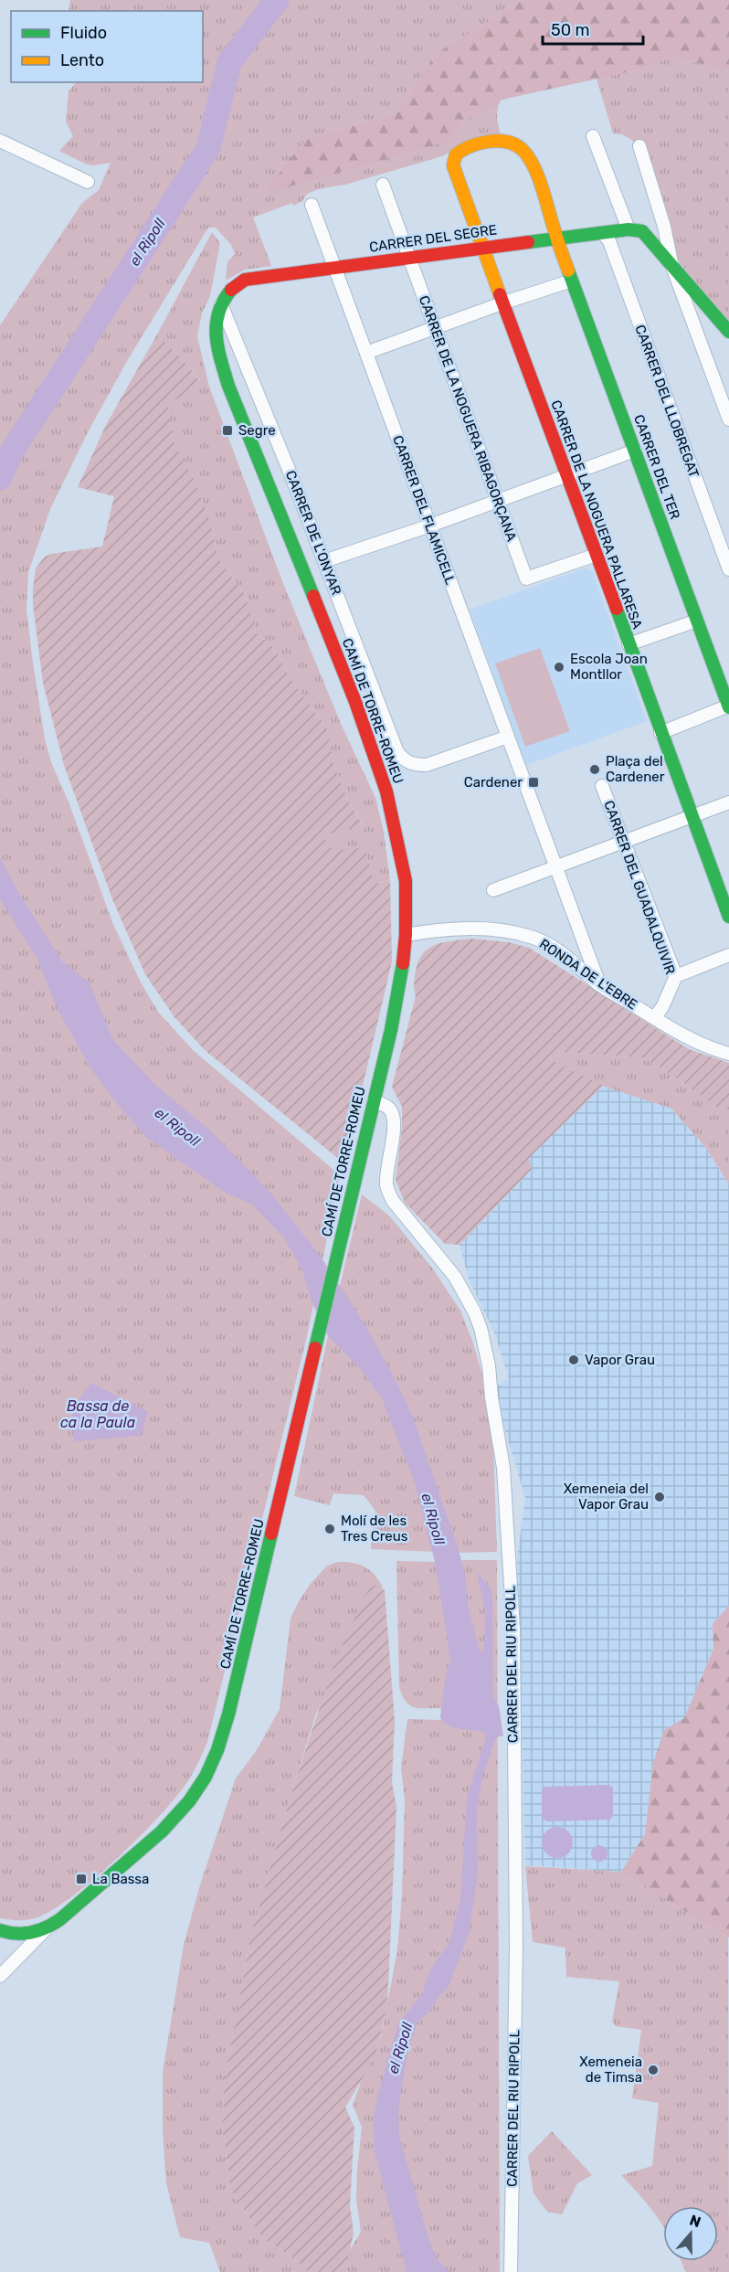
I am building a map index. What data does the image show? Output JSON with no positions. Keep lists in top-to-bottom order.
{
  "streets": {
    "street": [
      "CARRER DEL SEGRE",
      "CARRER DEL LLOBREGAT",
      "CARRER DE LA NOGUERA RIBAGORÇANA",
      "CARRER DEL TER",
      "CARRER DEL FLAMICELL",
      "CARRER DE LA NOGUERA PALLARESA",
      "CARRER DE L'ONYAR",
      "CAMÍ DE TORRE-ROMEU",
      "CARRER DEL GUADALQUIVIR",
      "RONDA DE L'EBRE",
      "CARRER DEL RIU RIPOLL"
    ]
  },
  "crossings": [
    ["CARRER DEL SEGRE", "CARRER DEL LLOBREGAT"],
    ["CARRER DEL SEGRE", "CARRER DE LA NOGUERA RIBAGORÇANA"],
    ["CARRER DEL SEGRE", "CARRER DEL TER"],
    ["CARRER DEL SEGRE", "CARRER DEL FLAMICELL"],
    ["CARRER DEL SEGRE", "CARRER DE LA NOGUERA PALLARESA"],
    ["CARRER DEL SEGRE", "CARRER DE L'ONYAR"],
    ["CARRER DEL SEGRE", "CAMÍ DE TORRE-ROMEU"],
    ["CARRER DE LA NOGUERA RIBAGORÇANA", "CARRER DE LA NOGUERA PALLARESA"],
    ["CARRER DEL TER", "CARRER DE LA NOGUERA PALLARESA"],
    ["CARRER DEL FLAMICELL", "CARRER DE L'ONYAR"],
    ["CARRER DEL FLAMICELL", "RONDA DE L'EBRE"],
    ["CARRER DE L'ONYAR", "CAMÍ DE TORRE-ROMEU"],
    ["CAMÍ DE TORRE-ROMEU", "RONDA DE L'EBRE"],
    ["CAMÍ DE TORRE-ROMEU", "CARRER DEL RIU RIPOLL"],
    ["CARRER DEL GUADALQUIVIR", "RONDA DE L'EBRE"]
  ],
  "water": ["el Ripoll", "Bassa de ca la Paula"],
  "places": {
    "transit": ["Segre", "Cardener", "La Bassa"],
    "other": [
      "Escola Joan Montllor",
      "Plaça del Cardener",
      "Vapor Grau",
      "Xemeneia del Vapor Grau",
      "Molí de les Tres Creus",
      "Xemeneia de Timsa"
    ]
  },
  "legend": ["Fluido", "Lento"],
  "scale_bar": "50 m",
  "north": "top"
}
